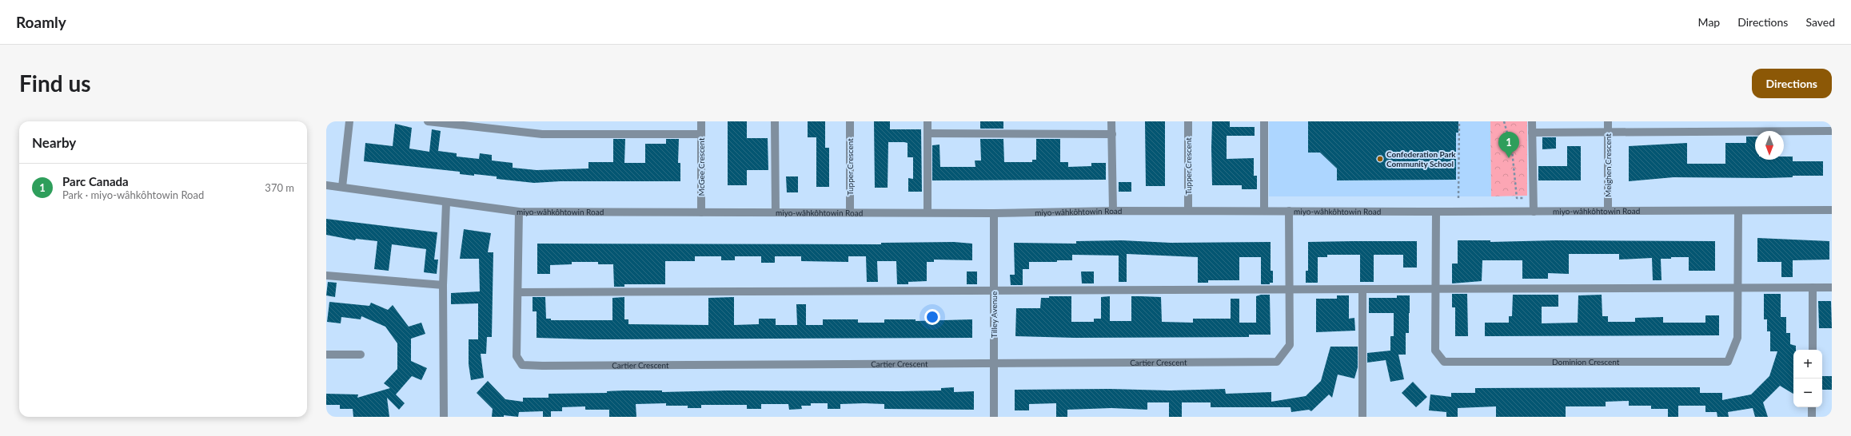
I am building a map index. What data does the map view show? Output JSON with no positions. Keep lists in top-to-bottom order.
{
  "streets": {
    "street": [
      "Meighen Crescent",
      "Tupper Crescent",
      "McGee Crescent",
      "miyo-wâhkôhtowin Road",
      "Tilley Avenue",
      "Cartier Crescent",
      "Dominion Crescent"
    ]
  },
  "crossings": [
    ["Meighen Crescent", "miyo-wâhkôhtowin Road"],
    ["Tupper Crescent", "miyo-wâhkôhtowin Road"],
    ["McGee Crescent", "miyo-wâhkôhtowin Road"],
    ["miyo-wâhkôhtowin Road", "Tilley Avenue"],
    ["miyo-wâhkôhtowin Road", "Cartier Crescent"],
    ["miyo-wâhkôhtowin Road", "Dominion Crescent"],
    ["Tilley Avenue", "Cartier Crescent"]
  ],
  "places": ["Confederation Park Community School"],
  "north": "bottom",
  "page": {
    "header": "Roamly",
    "nav": ["Map", "Directions", "Saved"],
    "buttons": "Directions",
    "title": "Find us",
    "heading": "Nearby",
    "pins": "1",
    "list": [
      {
        "mark": "1",
        "name": "Parc Canada",
        "note": "Park · miyo-wâhkôhtowin Road",
        "value": "370 m"
      }
    ],
    "map_buttons": ["+", "−"]
  }
}
